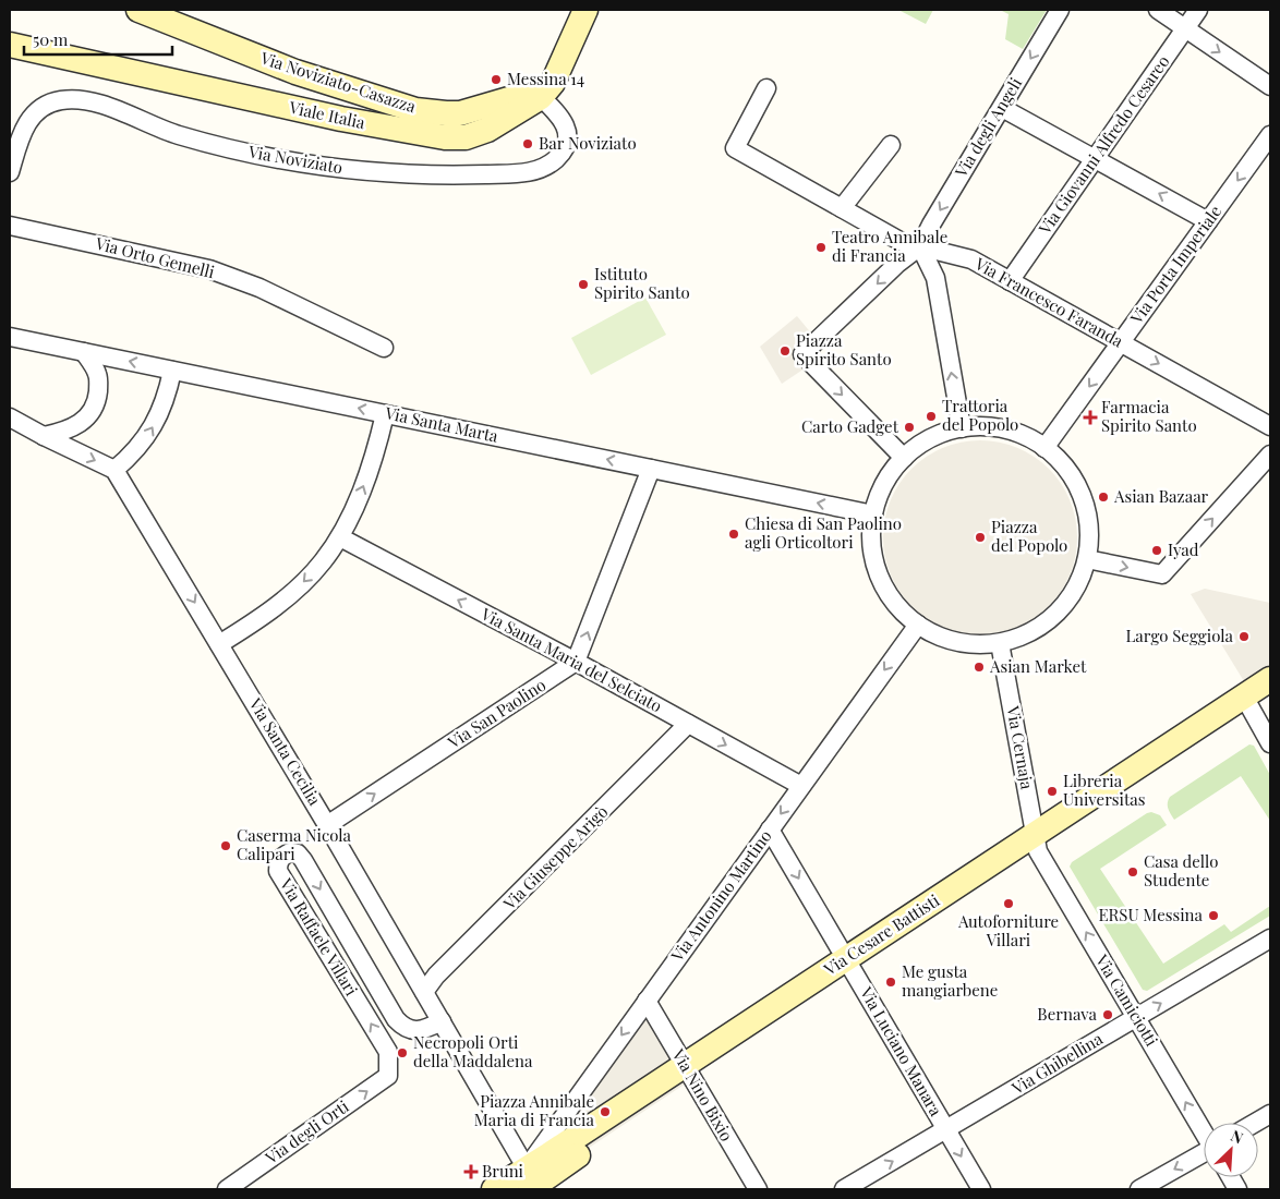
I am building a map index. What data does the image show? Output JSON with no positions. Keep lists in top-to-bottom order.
{
  "streets": {
    "main road": ["Via Noviziato-Casazza", "Viale Italia", "Via Cesare Battisti"],
    "street": [
      "Via degli Angeli",
      "Via Giovanni Alfredo Cesareo",
      "Via Noviziato",
      "Via Orto Gemelli",
      "Via Porta Imperiale",
      "Via Francesco Faranda",
      "Via Santa Marta",
      "Via Santa Maria del Selciato",
      "Via San Paolino",
      "Via Cernaja",
      "Via Santa Cecilia",
      "Via Giuseppe Arigò",
      "Via Antonino Martino",
      "Via Raffaele Villari",
      "Via Camiciotti",
      "Via Luciano Manara",
      "Via Ghibellina",
      "Via Nino Bixio",
      "Via degli Orti"
    ]
  },
  "crossings": [
    ["Via Noviziato-Casazza", "Viale Italia"],
    ["Via Noviziato-Casazza", "Via Noviziato"],
    ["Viale Italia", "Via Noviziato"],
    ["Via degli Angeli", "Via Francesco Faranda"],
    ["Via Giovanni Alfredo Cesareo", "Via Francesco Faranda"],
    ["Via Porta Imperiale", "Via Francesco Faranda"],
    ["Via Santa Maria del Selciato", "Via San Paolino"],
    ["Via Santa Maria del Selciato", "Via Giuseppe Arigò"],
    ["Via Santa Maria del Selciato", "Via Antonino Martino"],
    ["Via San Paolino", "Via Santa Cecilia"],
    ["Via Cernaja", "Via Cesare Battisti"],
    ["Via Cernaja", "Via Camiciotti"],
    ["Via Santa Cecilia", "Via Giuseppe Arigò"],
    ["Via Santa Cecilia", "Via Antonino Martino"],
    ["Via Santa Cecilia", "Via Cesare Battisti"],
    ["Via Santa Cecilia", "Via Raffaele Villari"],
    ["Via Antonino Martino", "Via Cesare Battisti"],
    ["Via Antonino Martino", "Via Luciano Manara"],
    ["Via Antonino Martino", "Via Nino Bixio"],
    ["Via Cesare Battisti", "Via Camiciotti"],
    ["Via Cesare Battisti", "Via Luciano Manara"],
    ["Via Cesare Battisti", "Via Nino Bixio"],
    ["Via Raffaele Villari", "Via degli Orti"],
    ["Via Camiciotti", "Via Ghibellina"],
    ["Via Luciano Manara", "Via Ghibellina"]
  ],
  "one_way": [
    "Via degli Angeli",
    "Via Porta Imperiale",
    "Via Santa Marta",
    "Via San Paolino",
    "Via Antonino Martino",
    "Via Camiciotti",
    "Via Luciano Manara",
    "Via Ghibellina",
    "Via degli Orti"
  ],
  "places": {
    "other": [
      "Messina 14",
      "Bar Noviziato",
      "Teatro Annibale di Francia",
      "Istituto Spirito Santo",
      "Piazza Spirito Santo",
      "Trattoria del Popolo",
      "Carto Gadget",
      "Asian Bazaar",
      "Chiesa di San Paolino agli Orticoltori",
      "Piazza del Popolo",
      "Iyad",
      "Largo Seggiola",
      "Asian Market",
      "Libreria Universitas",
      "Caserma Nicola Calipari",
      "Casa dello Studente",
      "Autoforniture Villari",
      "ERSU Messina",
      "Me gusta mangiarbene",
      "Bernava",
      "Necropoli Orti della Maddalena",
      "Piazza Annibale Maria di Francia"
    ],
    "health": ["Farmacia Spirito Santo", "Bruni"]
  },
  "scale_bar": "50 m",
  "north": "top right"
}
